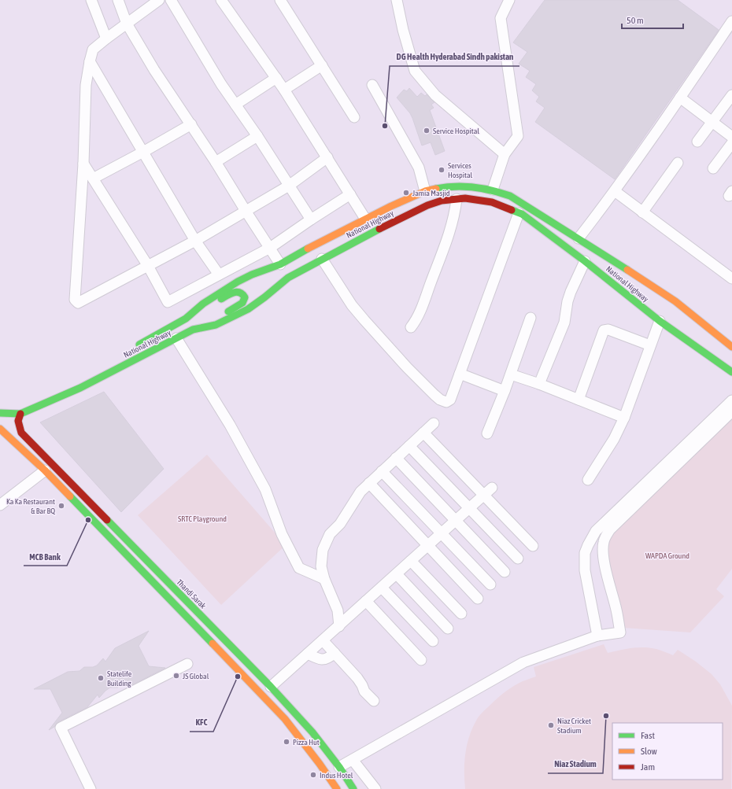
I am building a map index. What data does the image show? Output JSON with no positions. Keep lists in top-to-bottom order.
{
  "streets": {
    "main road": ["National Highway", "Thandi Sarak"]
  },
  "crossings": [
    ["National Highway", "Thandi Sarak"]
  ],
  "parks": ["SRTC Playground", "WAPDA Ground"],
  "places": [
    "DG Health Hyderabad Sindh pakistan",
    "Service Hospital",
    "Services Hospital",
    "Jamia Masjid",
    "Ka Ka Restaurant & Bar BQ",
    "MCB Bank",
    "JS Global",
    "KFC",
    "Statelife Building",
    "Niaz Stadium",
    "Niaz Cricket Stadium",
    "Pizza Hut",
    "Indus Hotel"
  ],
  "legend": ["Fast", "Slow", "Jam"],
  "scale_bar": "50 m"
}
